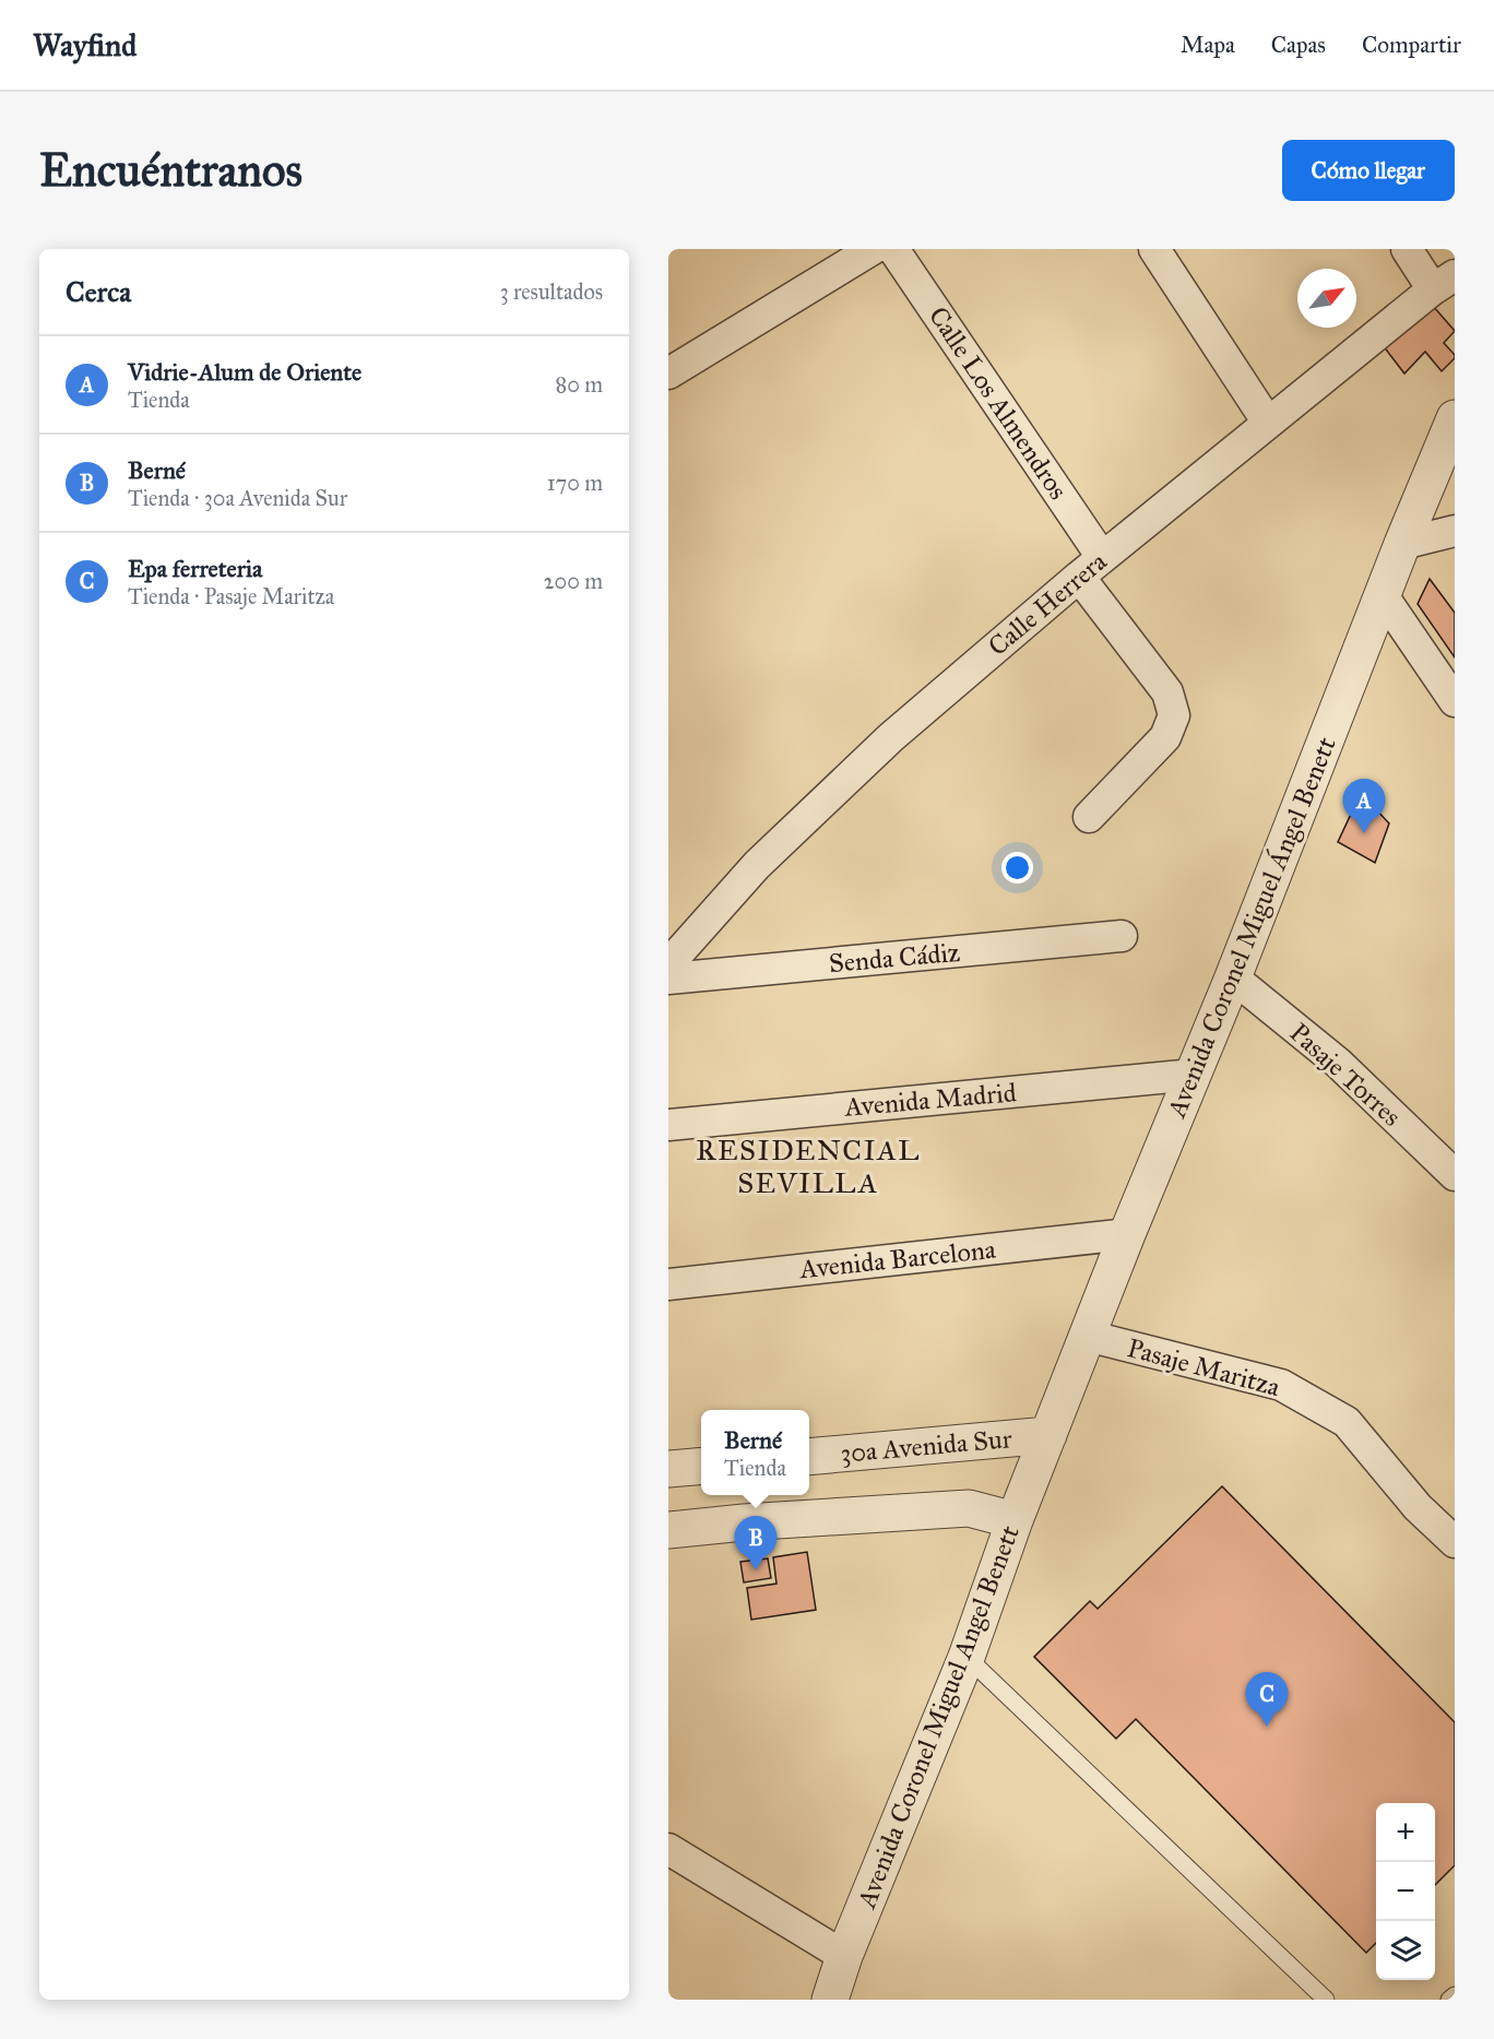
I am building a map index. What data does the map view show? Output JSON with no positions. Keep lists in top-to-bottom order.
{
  "streets": {
    "street": [
      "Calle Los Almendros",
      "Calle Herrera",
      "Avenida Coronel Miguel Ángel Benett",
      "Senda Cádiz",
      "Pasaje Torres",
      "Avenida Madrid",
      "Avenida Barcelona",
      "Pasaje Maritza",
      "30a Avenida Sur",
      "Avenida Coronel Miguel Angel Benett"
    ]
  },
  "crossings": [
    ["Calle Los Almendros", "Calle Herrera"],
    ["Avenida Coronel Miguel Ángel Benett", "Pasaje Torres"],
    ["Avenida Coronel Miguel Ángel Benett", "Avenida Madrid"],
    ["Avenida Coronel Miguel Ángel Benett", "Avenida Barcelona"],
    ["Avenida Coronel Miguel Ángel Benett", "Pasaje Maritza"],
    ["Avenida Coronel Miguel Ángel Benett", "30a Avenida Sur"],
    ["Avenida Coronel Miguel Ángel Benett", "Avenida Coronel Miguel Angel Benett"],
    ["30a Avenida Sur", "Avenida Coronel Miguel Angel Benett"]
  ],
  "districts": ["RESIDENCIAL SEVILLA"],
  "north": "top right",
  "page": {
    "header": "Wayfind",
    "nav": ["Mapa", "Capas", "Compartir"],
    "buttons": "Cómo llegar",
    "title": "Encuéntranos",
    "heading": ["Cerca", "3 resultados"],
    "list": [
      {
        "mark": "A",
        "name": "Vidrie-Alum de Oriente",
        "note": "Tienda",
        "value": "80 m"
      },
      {
        "mark": "B",
        "name": "Berné",
        "note": "Tienda · 30a Avenida Sur",
        "value": "170 m"
      },
      {
        "mark": "C",
        "name": "Epa ferreteria",
        "note": "Tienda · Pasaje Maritza",
        "value": "200 m"
      }
    ],
    "pins": ["A", "B", "C"],
    "popup": ["Berné", "Tienda"],
    "map_buttons": ["+", "−"]
  }
}
